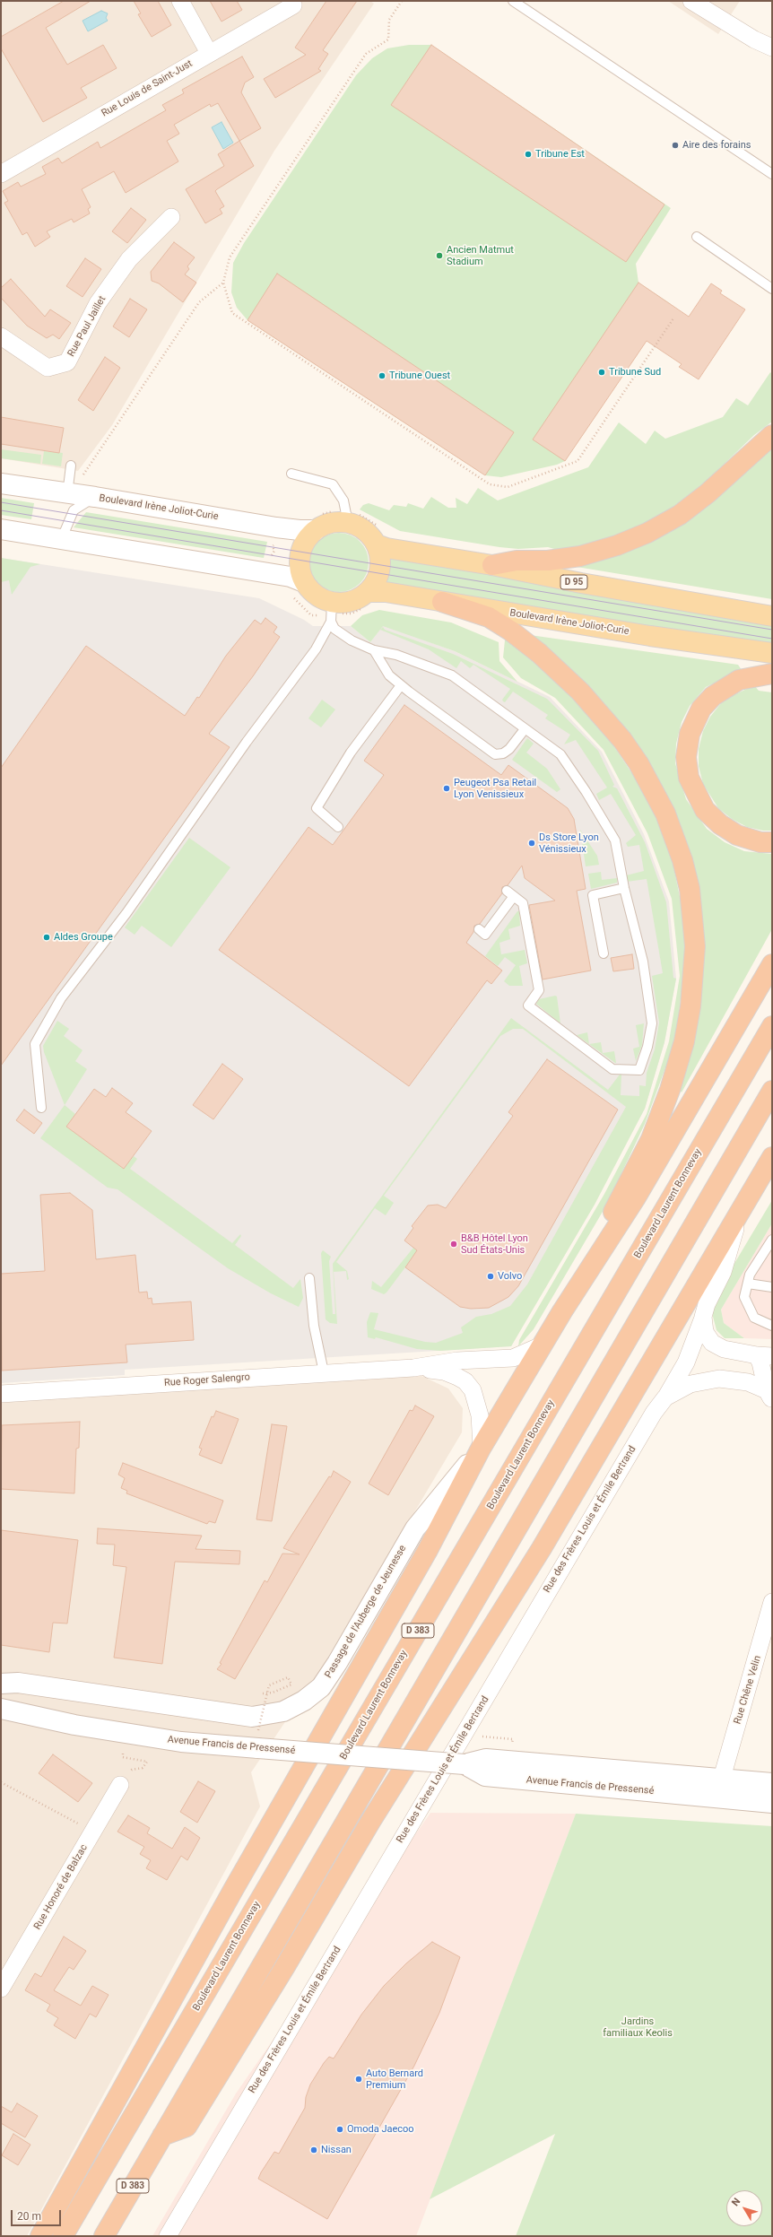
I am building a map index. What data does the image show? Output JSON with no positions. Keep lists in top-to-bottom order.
{
  "streets": {
    "highway": ["Boulevard Laurent Bonnevay", "D 383"],
    "main road": ["Boulevard Irène Joliot-Curie", "D 95"],
    "street": [
      "Rue Louis de Saint-Just",
      "Rue Paul Jaillet",
      "Rue Roger Salengro",
      "Rue des Frères Louis et Émile Bertrand",
      "Passage de l'Auberge de Jeunesse",
      "Rue Chêne Velin",
      "Avenue Francis de Pressensé",
      "Rue Honoré de Balzac"
    ]
  },
  "crossings": [
    ["Boulevard Irène Joliot-Curie", "D 95"],
    ["Rue Roger Salengro", "Passage de l'Auberge de Jeunesse"],
    ["Rue Chêne Velin", "Avenue Francis de Pressensé"]
  ],
  "parks": ["Jardins familiaux Keolis"],
  "places": [
    "Aire des forains",
    "Tribune Est",
    "Ancien Matmut Stadium",
    "Tribune Sud",
    "Tribune Ouest",
    "Peugeot Psa Retail Lyon Venissieux",
    "Ds Store Lyon Vénissieux",
    "Aldes Groupe",
    "B&B Hôtel Lyon Sud États-Unis",
    "Volvo",
    "Auto Bernard Premium",
    "Omoda Jaecoo",
    "Nissan"
  ],
  "scale_bar": "20 m",
  "north": "top left"
}
